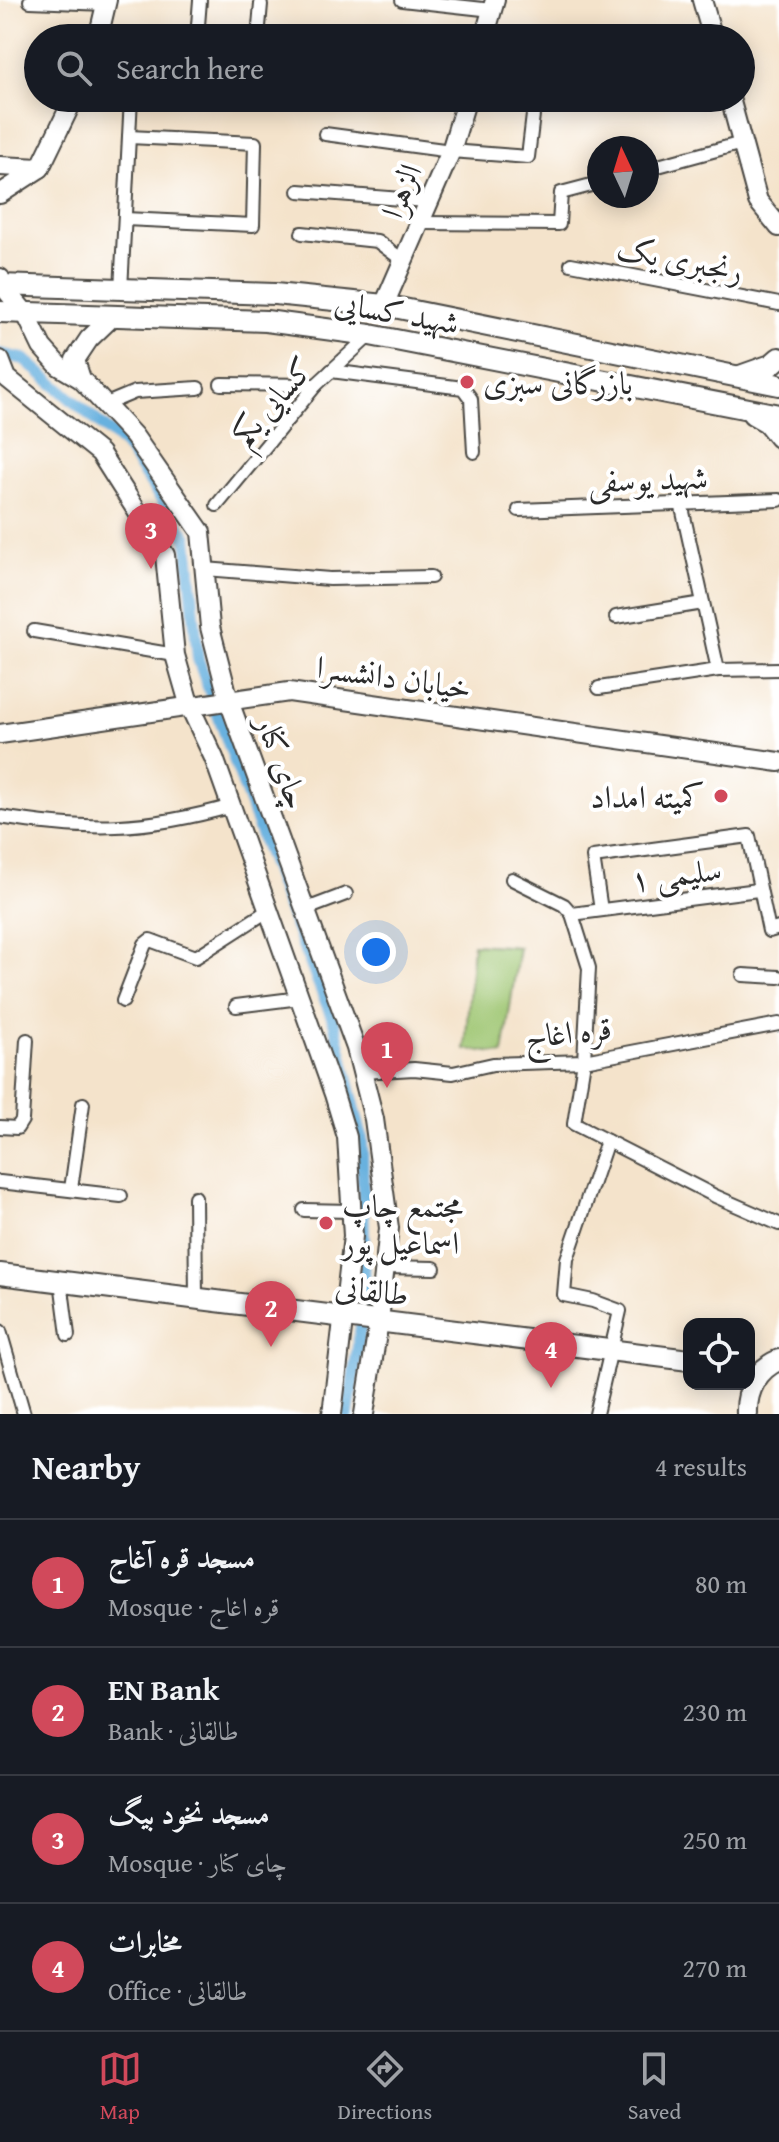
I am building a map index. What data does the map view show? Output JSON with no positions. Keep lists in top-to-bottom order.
{
  "streets": {
    "main road": ["شهید کسایی", "طالقانی"],
    "street": [
      "الزهرا",
      "رنجبری یک",
      "کسایی یکم",
      "شهید یوسفی",
      "خیابان دانشسرا",
      "چای کنار",
      "سلیمی ۱",
      "قره اغاج"
    ]
  },
  "crossings": [
    ["الزهرا", "شهید کسایی"],
    ["شهید کسایی", "کسایی یکم"],
    ["شهید کسایی", "چای کنار"],
    ["خیابان دانشسرا", "چای کنار"],
    ["چای کنار", "قره اغاج"],
    ["چای کنار", "طالقانی"]
  ],
  "places": ["بازرگانی سبزی", "کمیته امداد", "مجتمع چاپ اسماعیل پور"],
  "north": "top",
  "page": {
    "search": "Search here",
    "pins": [
      "3",
      "1",
      "2",
      "4"
    ],
    "heading": ["Nearby", "4 results"],
    "list": [
      {
        "mark": "1",
        "name": "مسجد قره آغاج",
        "note": "Mosque · قره اغاج",
        "value": "80 m"
      },
      {
        "mark": "2",
        "name": "EN Bank",
        "note": "Bank · طالقانی",
        "value": "230 m"
      },
      {
        "mark": "3",
        "name": "مسجد نخود‌ بیگ",
        "note": "Mosque · چای کنار",
        "value": "250 m"
      },
      {
        "mark": "4",
        "name": "مخابرات",
        "note": "Office · طالقانی",
        "value": "270 m"
      }
    ],
    "nav": ["Map", "Directions", "Saved"]
  }
}
